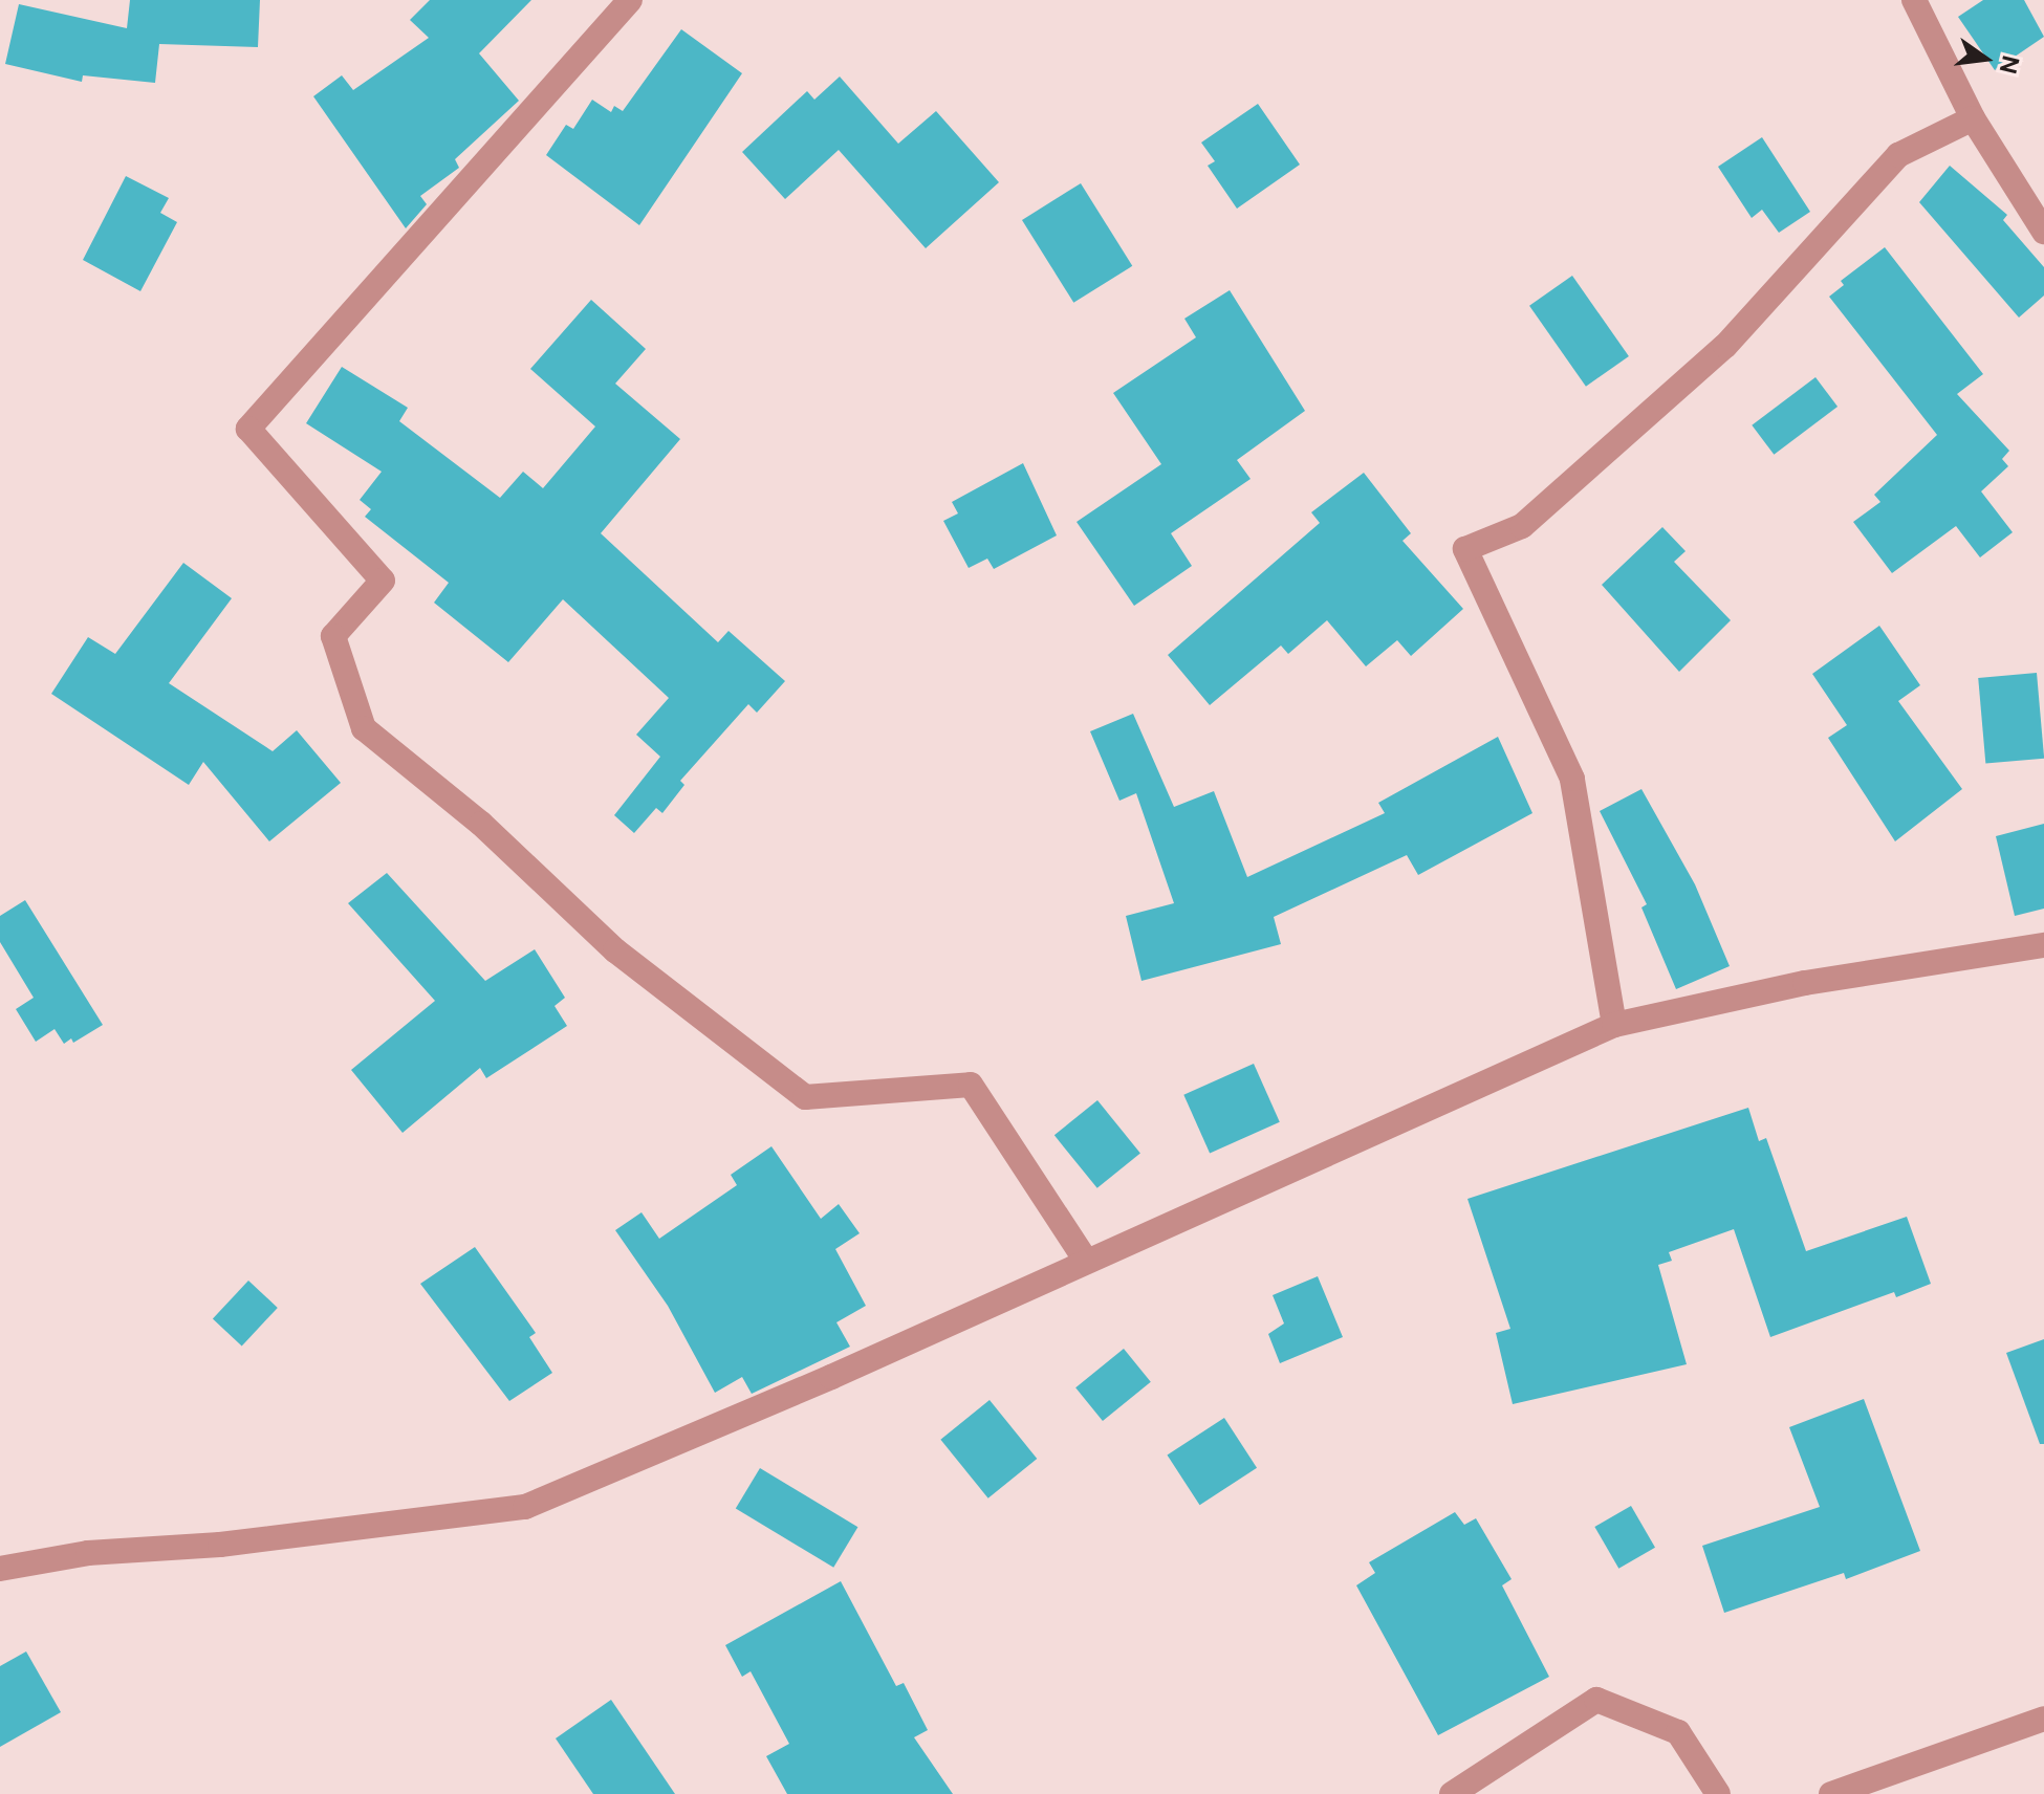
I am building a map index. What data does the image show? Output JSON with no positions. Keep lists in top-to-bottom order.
{
  "north": "right"
}
